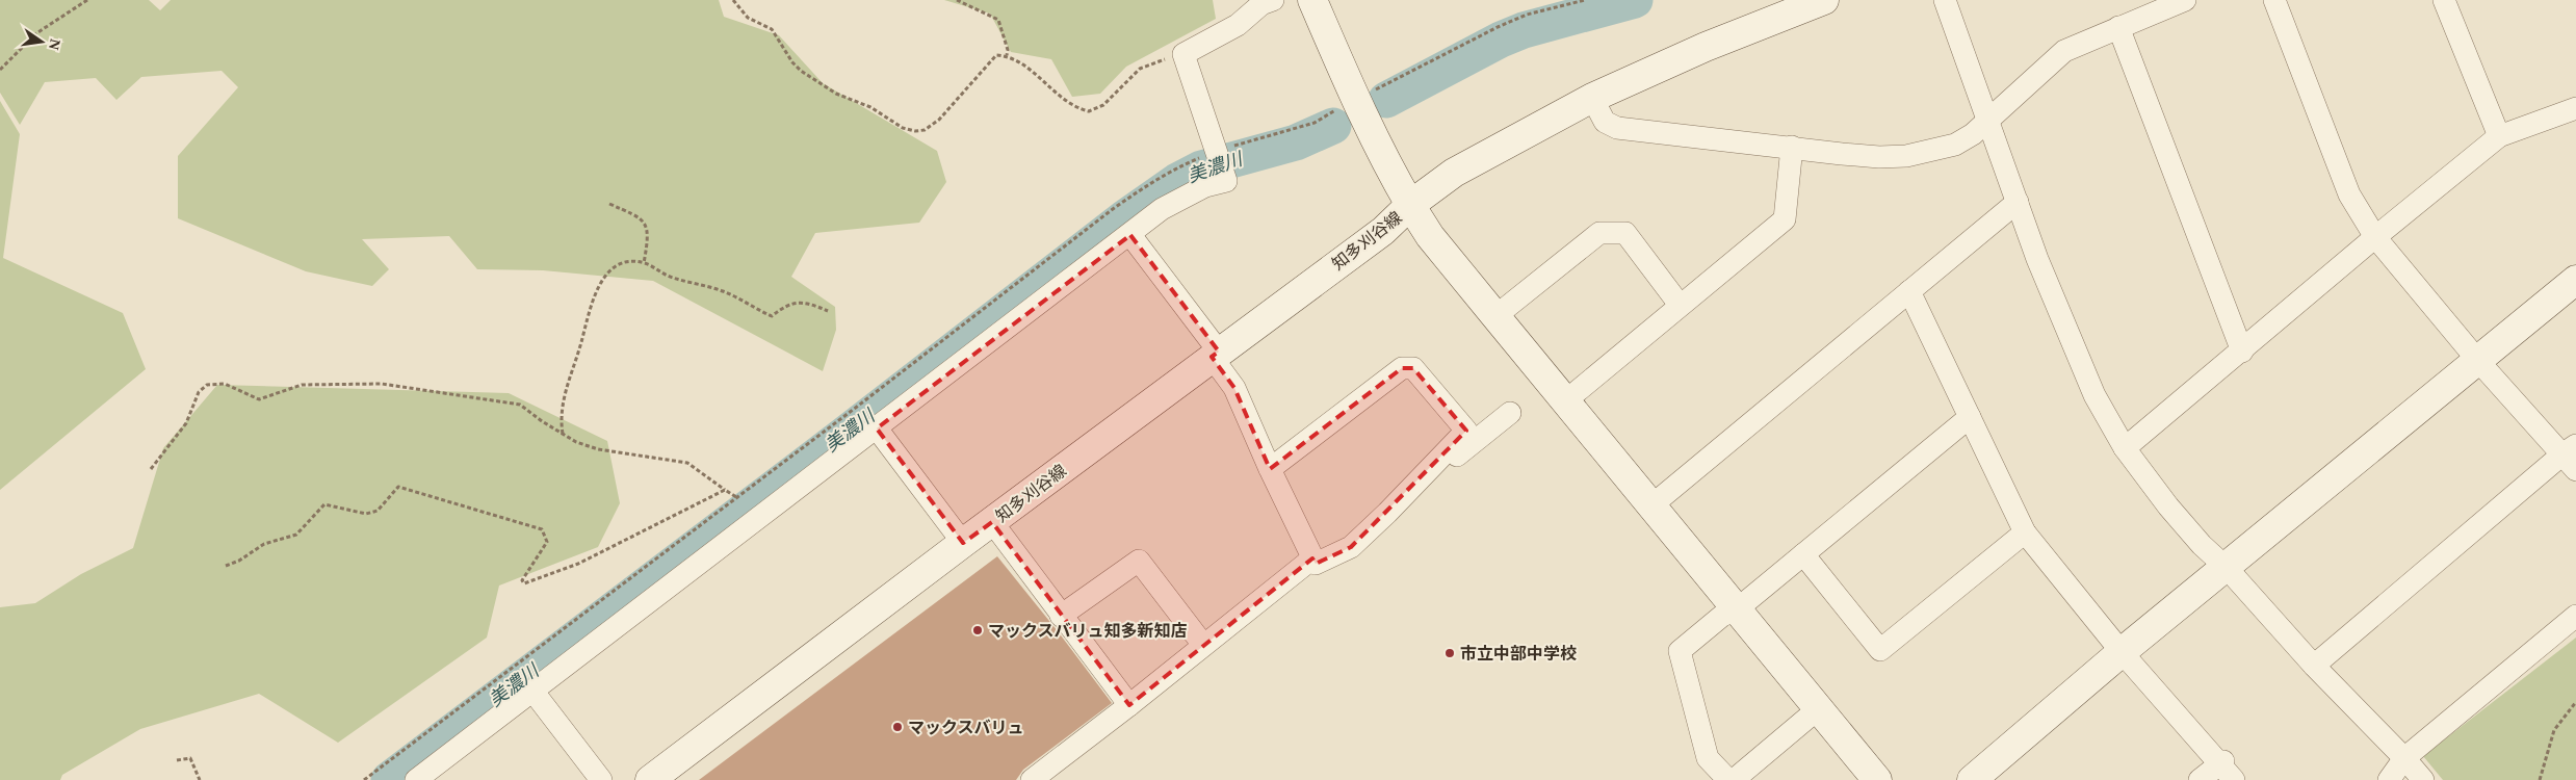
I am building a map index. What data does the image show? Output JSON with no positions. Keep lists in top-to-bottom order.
{
  "streets": {
    "street": ["知多刈谷線"]
  },
  "water": ["美濃川"],
  "places": ["マックスバリュ知多新知店", "市立中部中学校", "マックスバリュ"],
  "north": "right"
}
